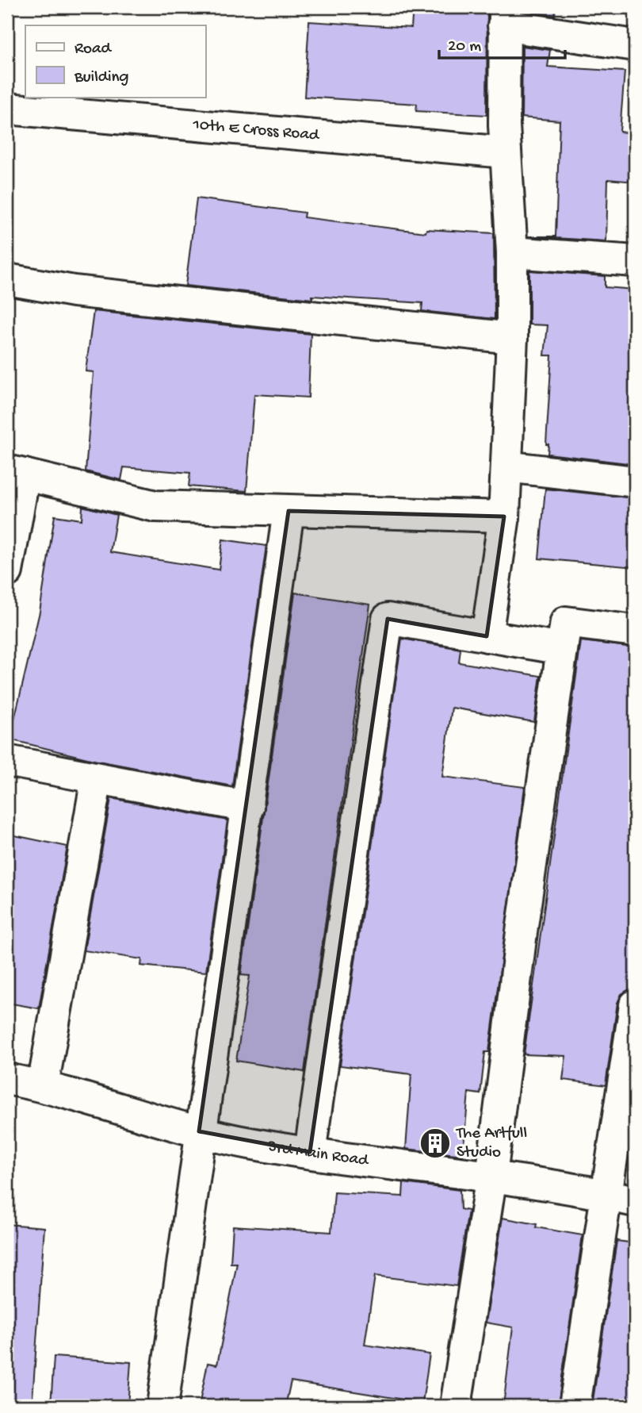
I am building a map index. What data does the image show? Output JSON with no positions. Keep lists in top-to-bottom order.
{
  "streets": {
    "street": ["10th E Cross Road", "3rd Main Road"]
  },
  "places": {
    "building": ["The Artfull Studio"]
  },
  "legend": ["Road", "Building"],
  "scale_bar": "20 m"
}
